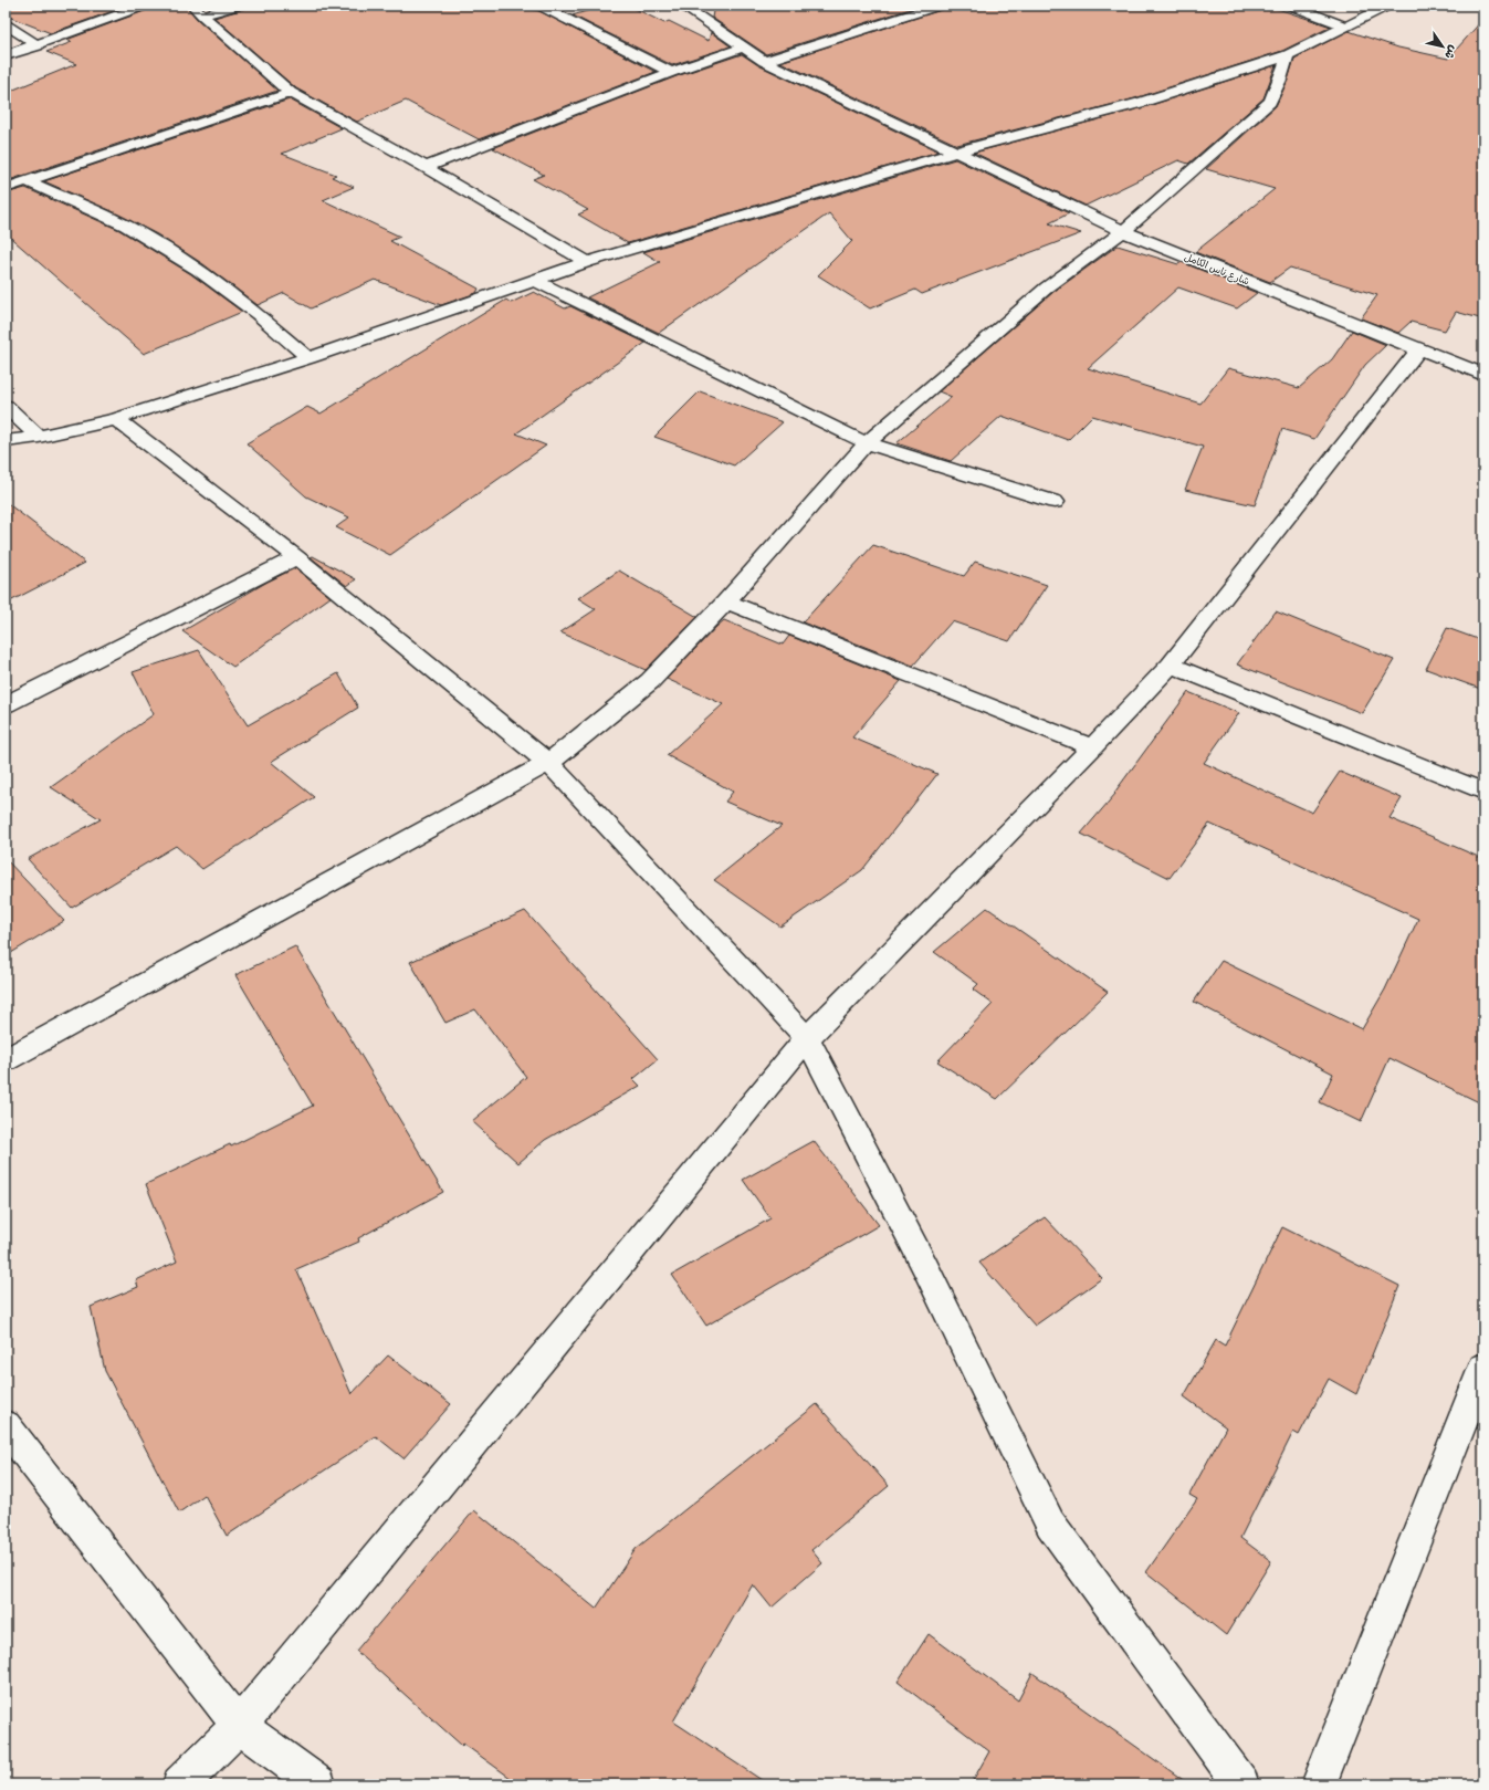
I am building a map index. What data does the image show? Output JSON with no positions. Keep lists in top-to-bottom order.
{
  "streets": {
    "street": ["شارع ناس الكامل"]
  },
  "north": "bottom right"
}
